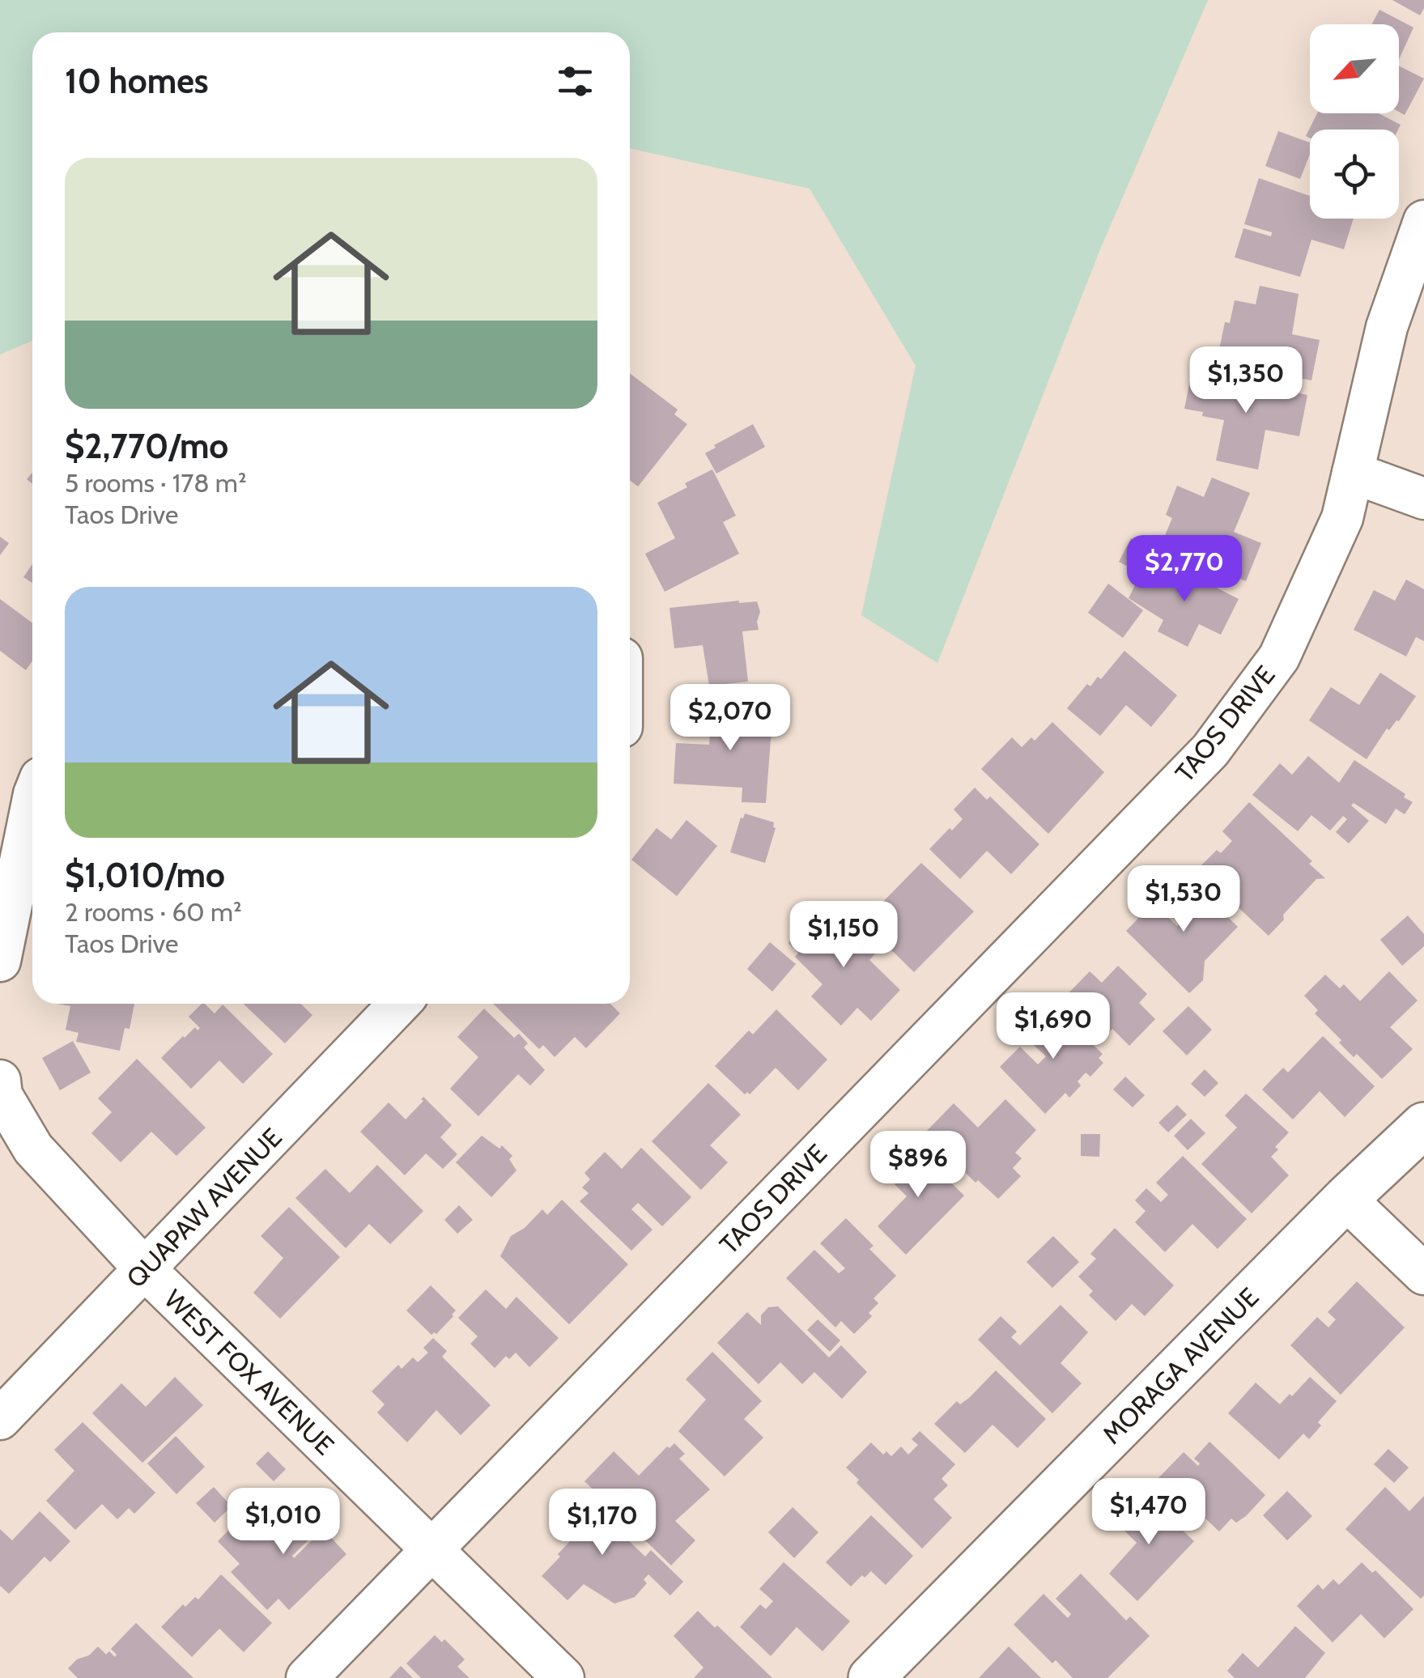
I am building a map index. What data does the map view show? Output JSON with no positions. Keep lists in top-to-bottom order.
{
  "streets": {
    "main road": ["MORAGA AVENUE"],
    "street": ["TAOS DRIVE", "QUAPAW AVENUE", "WEST FOX AVENUE"]
  },
  "crossings": [
    ["TAOS DRIVE", "WEST FOX AVENUE"],
    ["QUAPAW AVENUE", "WEST FOX AVENUE"]
  ],
  "north": "bottom left",
  "page": {
    "heading": "10 homes",
    "list": [
      {
        "name": "$2,770/mo",
        "note": "5 rooms · 178 m² · Taos Drive"
      },
      {
        "name": "$1,010/mo",
        "note": "2 rooms · 60 m² · Taos Drive"
      }
    ],
    "price": [
      "$1,350",
      "$2,770",
      "$2,070",
      "$1,530",
      "$1,150",
      "$1,690",
      "$896",
      "$1,470",
      "$1,010",
      "$1,170"
    ]
  }
}
